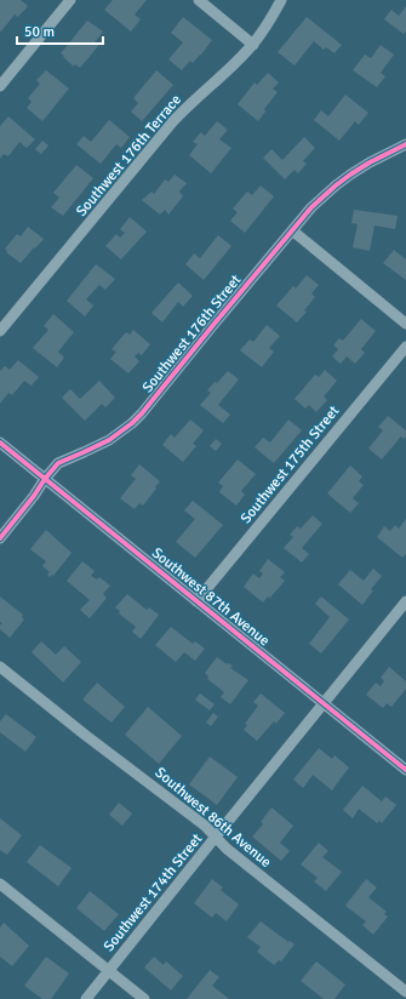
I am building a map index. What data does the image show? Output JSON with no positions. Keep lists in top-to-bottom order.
{
  "streets": {
    "street": [
      "Southwest 176th Terrace",
      "Southwest 176th Street",
      "Southwest 175th Street",
      "Southwest 87th Avenue",
      "Southwest 86th Avenue",
      "Southwest 174th Street"
    ]
  },
  "crossings": [
    ["Southwest 176th Street", "Southwest 87th Avenue"],
    ["Southwest 175th Street", "Southwest 87th Avenue"],
    ["Southwest 87th Avenue", "Southwest 174th Street"],
    ["Southwest 86th Avenue", "Southwest 174th Street"]
  ],
  "scale_bar": "50 m"
}
